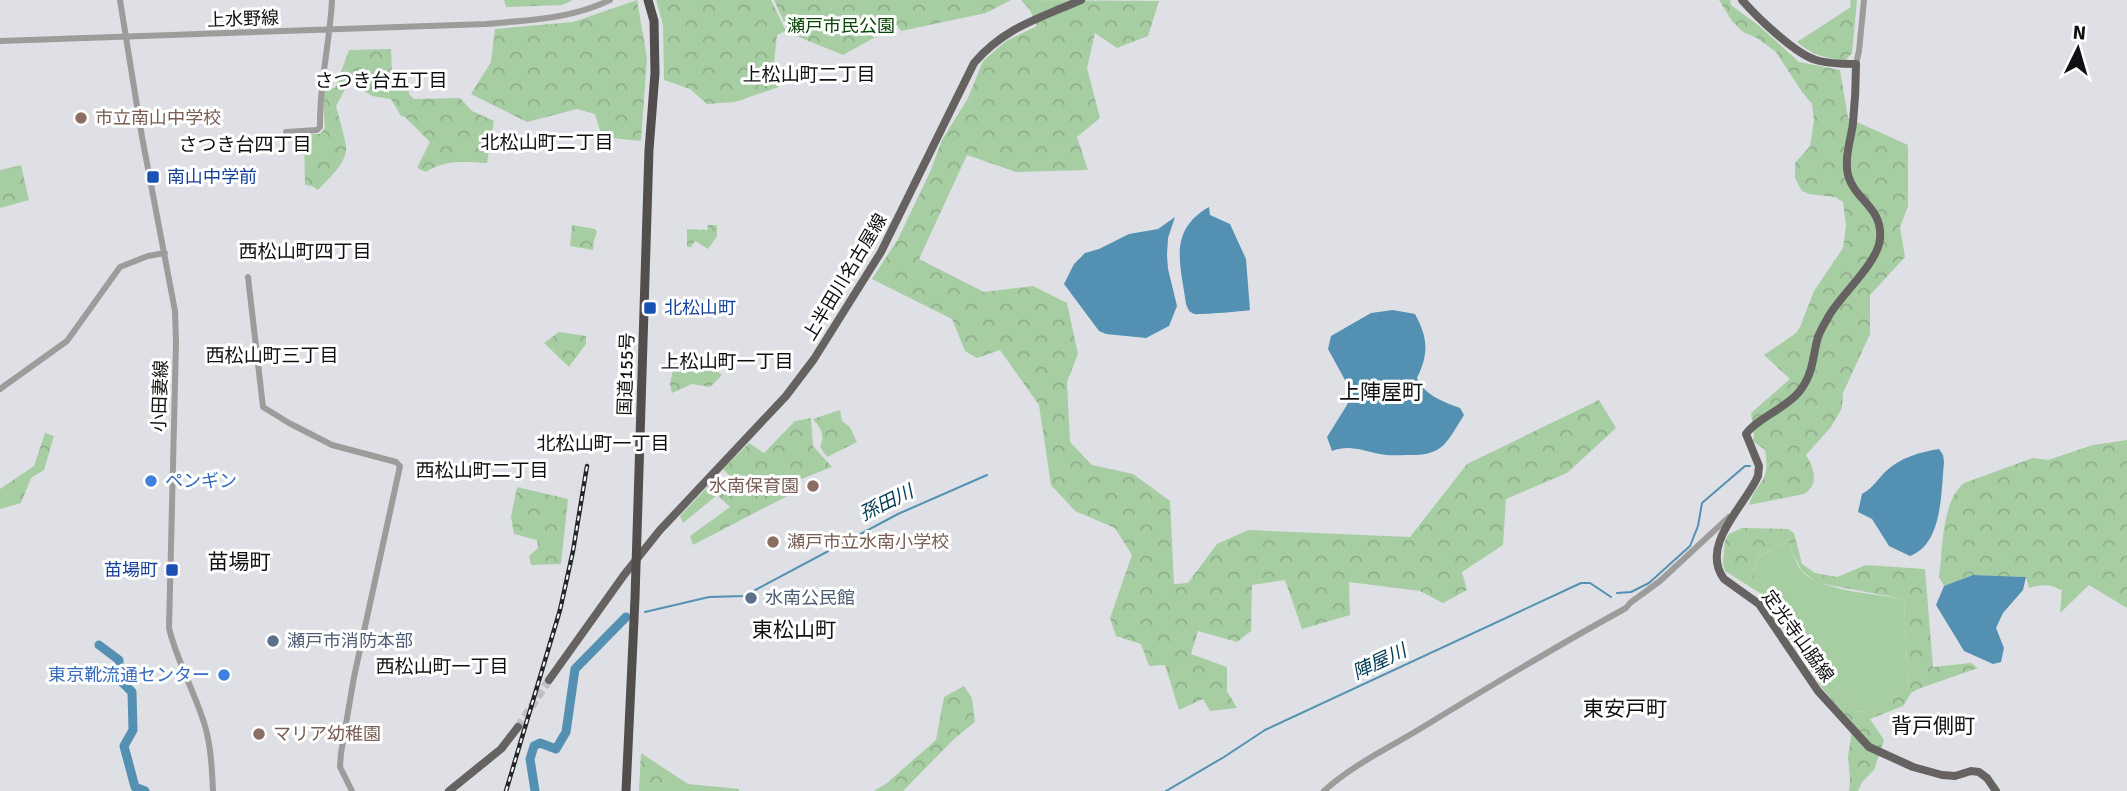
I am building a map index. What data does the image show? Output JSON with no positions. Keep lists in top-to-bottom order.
{
  "streets": {
    "highway": ["国道155号"],
    "main road": ["上半田川名古屋線", "定光寺山脇線"],
    "street": ["上水野線", "小田妻線"]
  },
  "crossings": [
    ["上水野線", "小田妻線"],
    ["上半田川名古屋線", "国道155号"]
  ],
  "districts": [
    "上松山町二丁目",
    "さつき台五丁目",
    "北松山町二丁目",
    "さつき台四丁目",
    "西松山町四丁目",
    "西松山町三丁目",
    "上松山町一丁目",
    "上陣屋町",
    "北松山町一丁目",
    "西松山町二丁目",
    "苗場町",
    "東松山町",
    "西松山町一丁目",
    "東安戸町",
    "背戸側町"
  ],
  "water": ["孫田川", "陣屋川"],
  "parks": ["瀬戸市民公園"],
  "places": {
    "other": [
      "市立南山中学校",
      "ペンギン",
      "水南保育園",
      "瀬戸市立水南小学校",
      "水南公民館",
      "瀬戸市消防本部",
      "東京靴流通センター",
      "マリア幼稚園"
    ],
    "transit": ["南山中学前", "北松山町", "苗場町"]
  },
  "north": "top"
}
